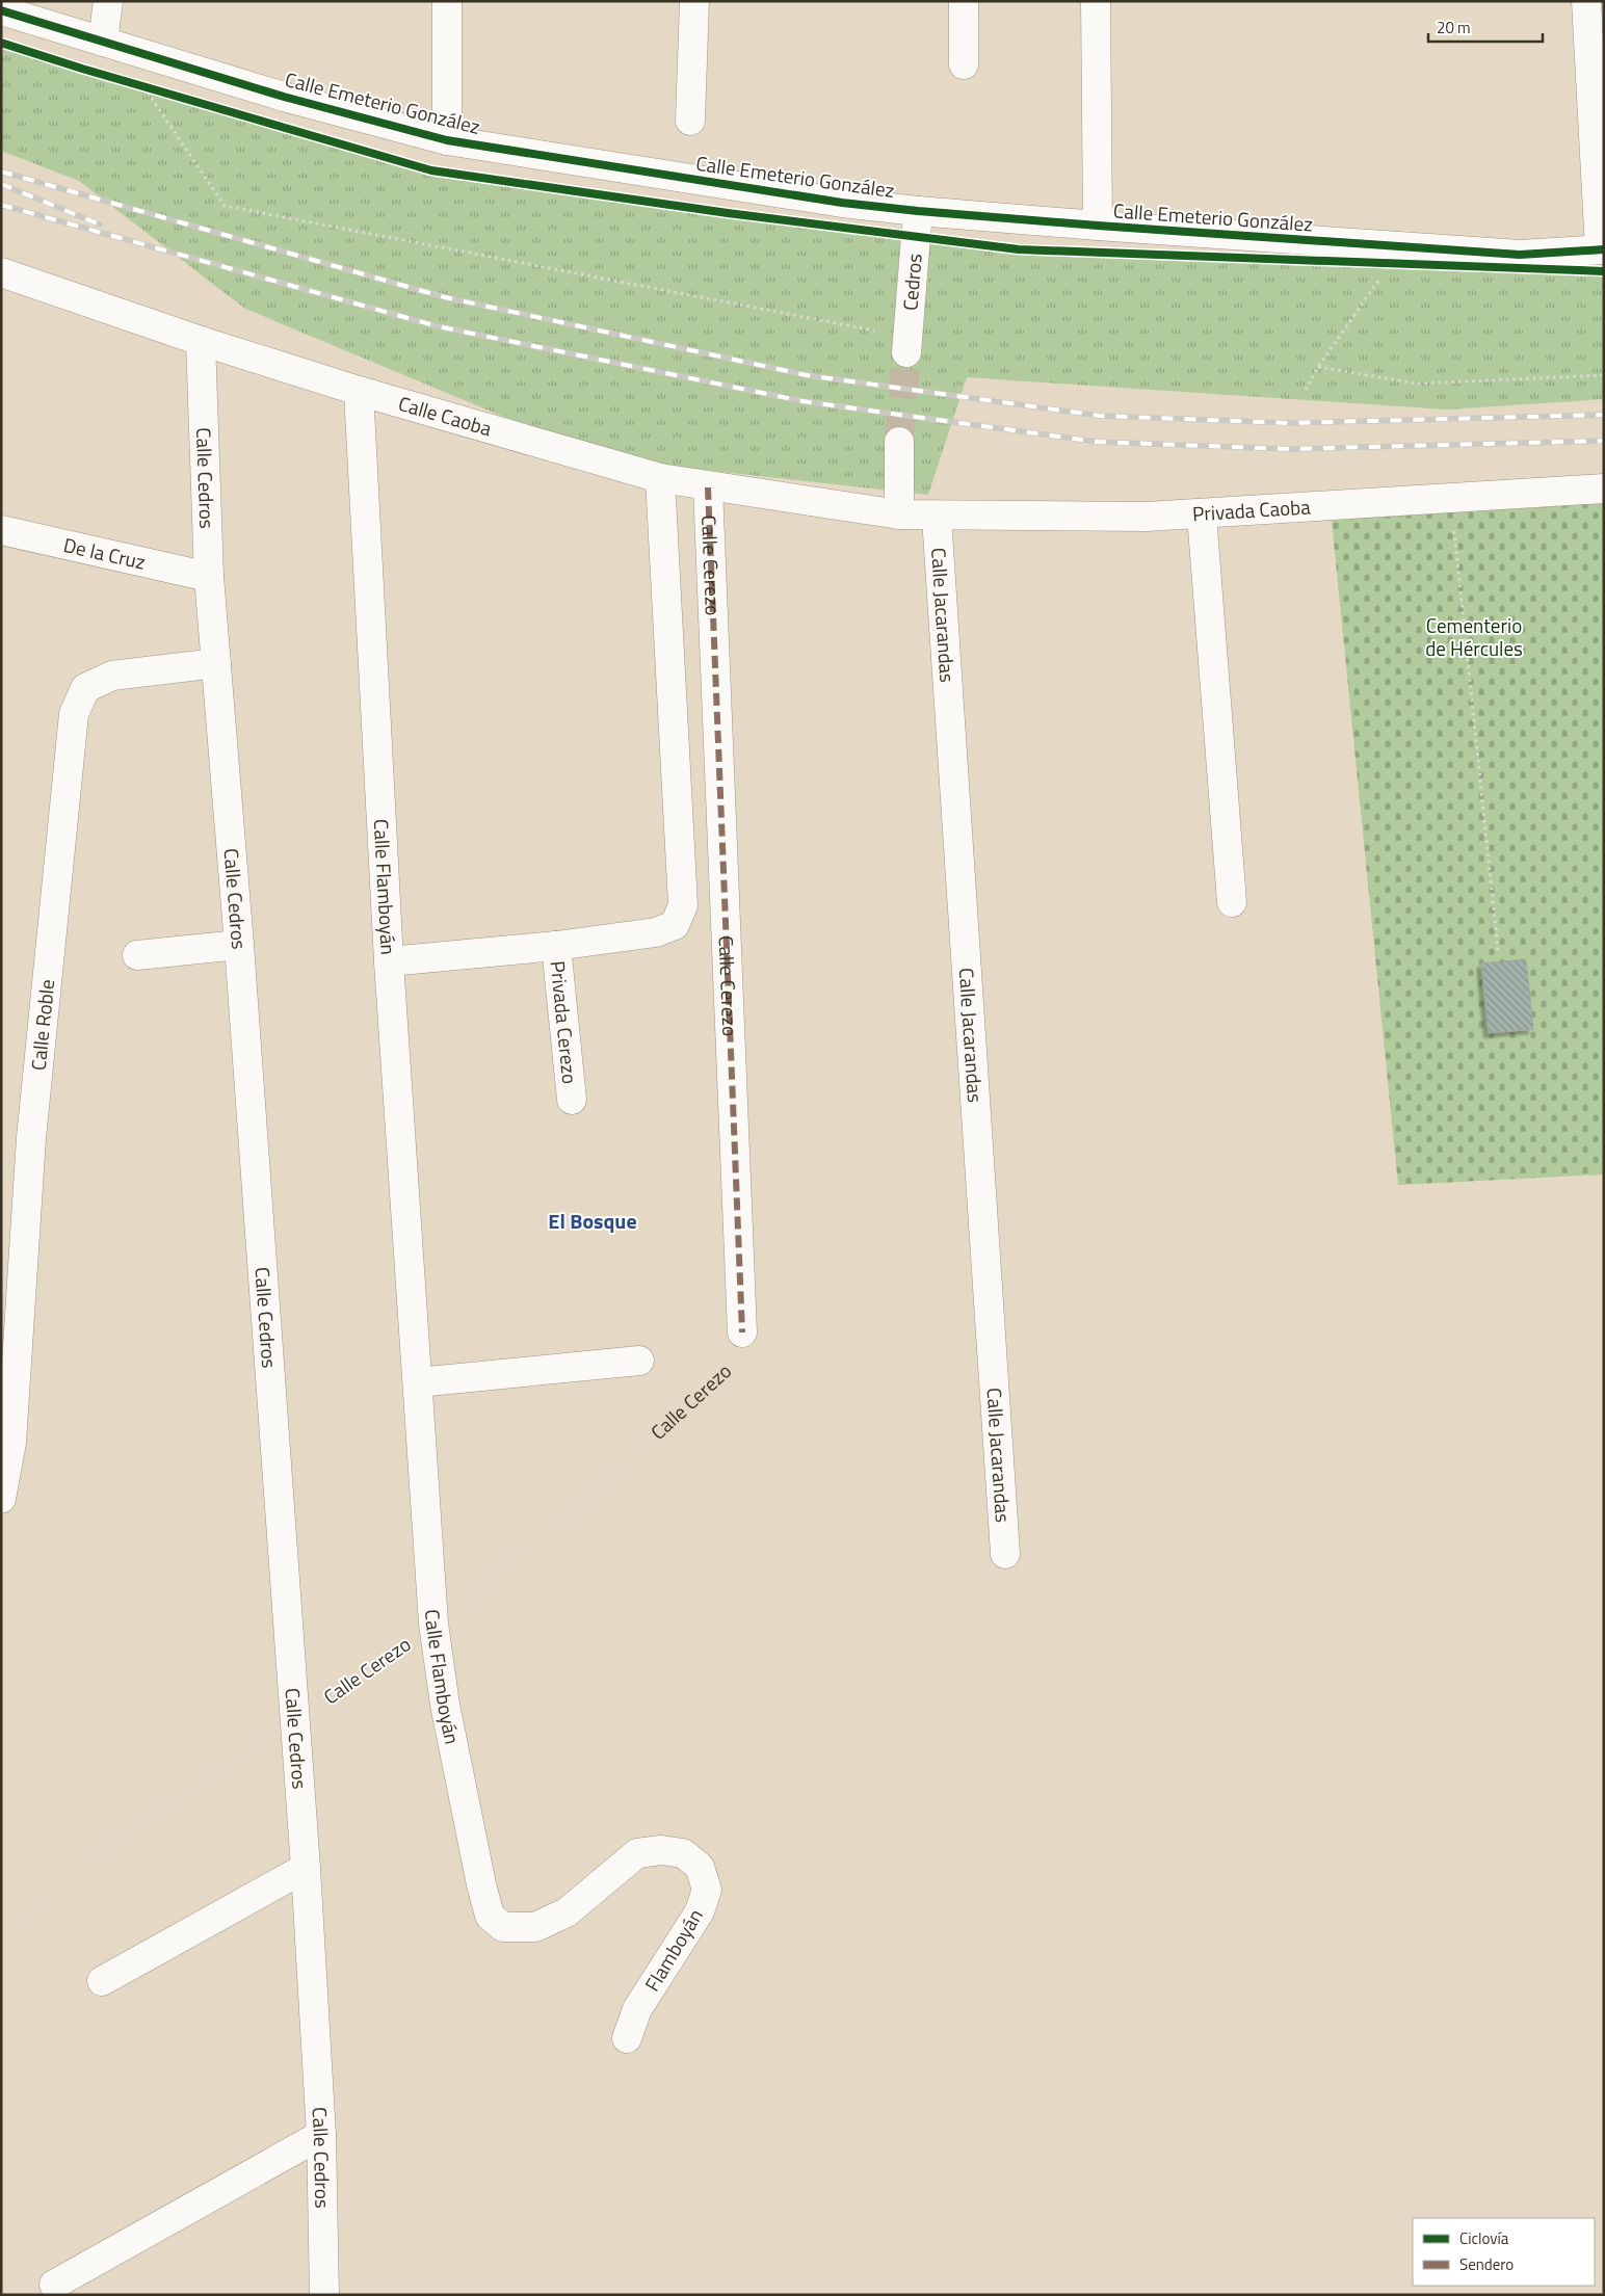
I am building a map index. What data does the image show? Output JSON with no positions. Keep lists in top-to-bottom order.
{
  "streets": {
    "street": [
      "Calle Emeterio González",
      "Cedros",
      "Calle Caoba",
      "Calle Cedros",
      "Privada Caoba",
      "De la Cruz",
      "Calle Cerezo",
      "Calle Jacarandas",
      "Calle Flamboyán",
      "Privada Cerezo",
      "Calle Roble",
      "Flamboyán"
    ]
  },
  "crossings": [
    ["Calle Emeterio González", "Cedros"],
    ["Calle Caoba", "Calle Cedros"],
    ["Calle Caoba", "Privada Caoba"],
    ["Calle Caoba", "Calle Cerezo"],
    ["Calle Caoba", "Calle Flamboyán"],
    ["Calle Cedros", "De la Cruz"],
    ["Calle Cedros", "Calle Cerezo"],
    ["Calle Cedros", "Calle Roble"],
    ["Privada Caoba", "Calle Jacarandas"],
    ["Calle Cerezo", "Calle Flamboyán"],
    ["Calle Flamboyán", "Flamboyán"]
  ],
  "districts": ["El Bosque"],
  "parks": ["Cementerio de Hércules"],
  "legend": ["Ciclovía", "Sendero"],
  "scale_bar": "20 m"
}
